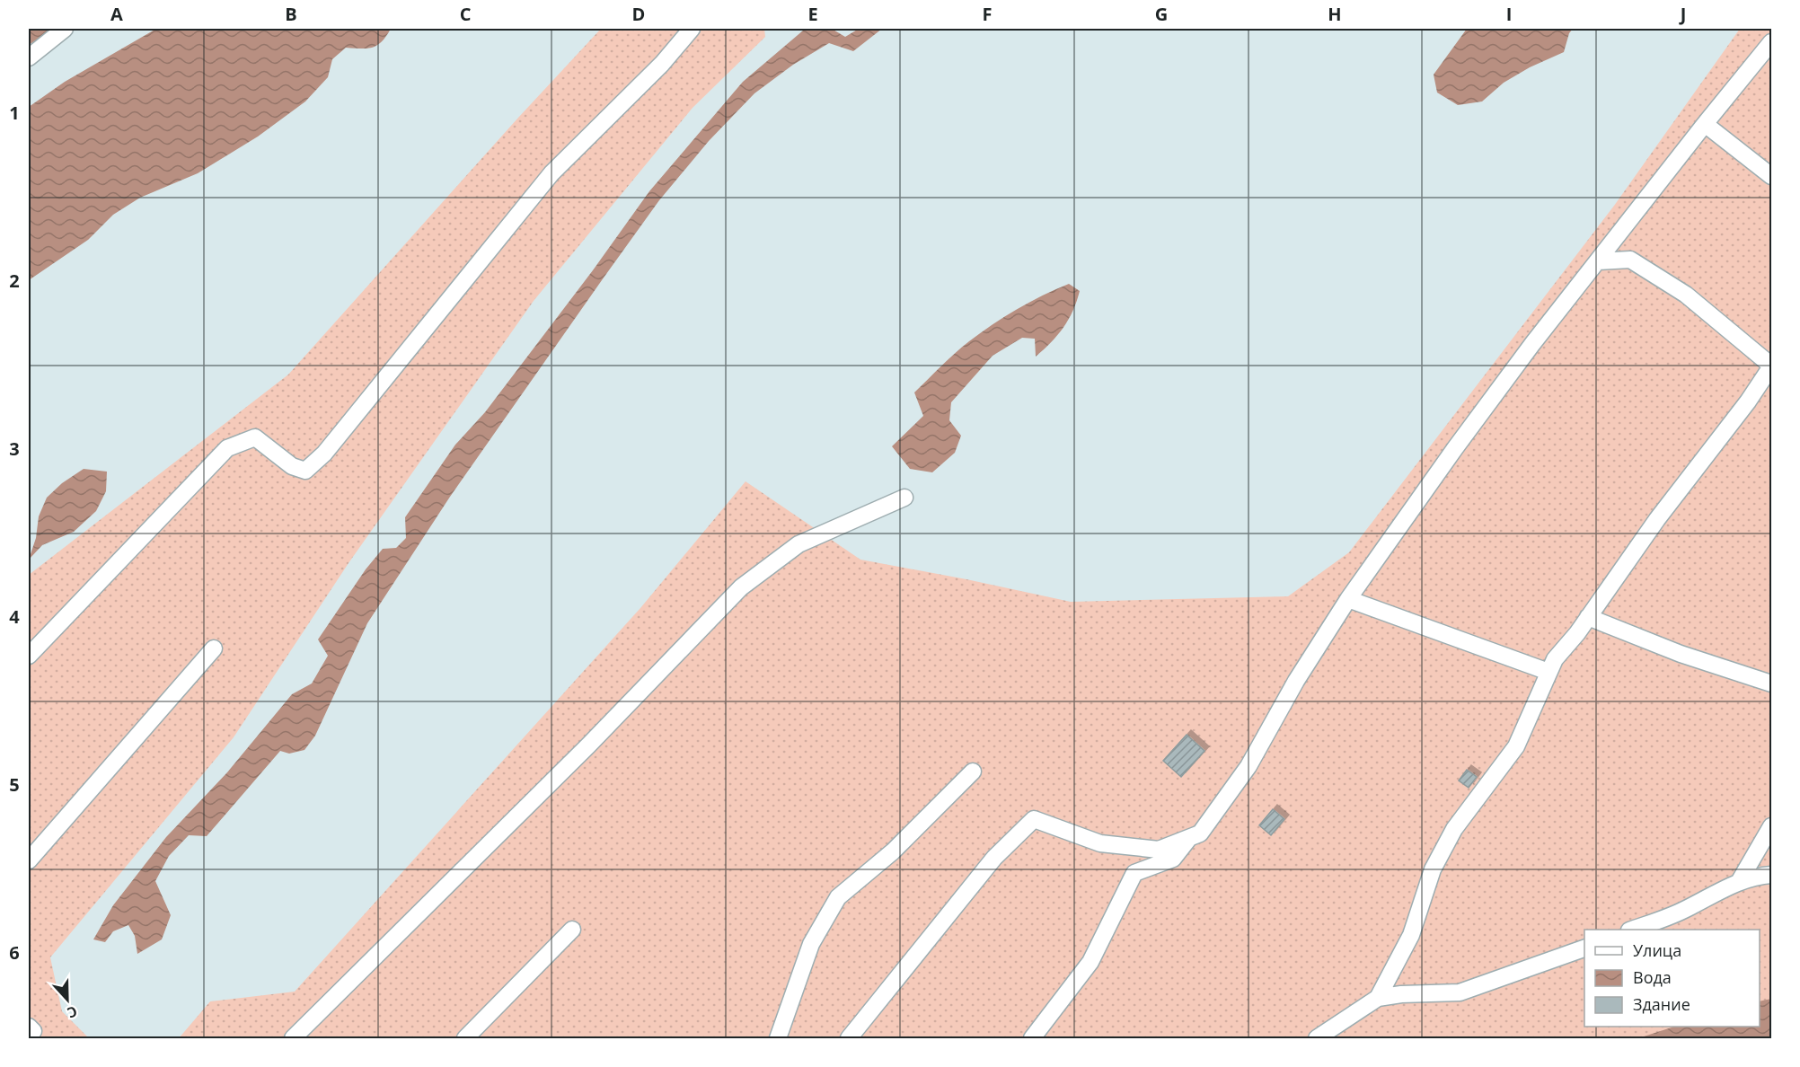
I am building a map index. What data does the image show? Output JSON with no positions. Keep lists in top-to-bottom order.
{
  "legend": ["Улица", "Вода", "Здание"],
  "north": "bottom",
  "grid": {
    "columns": [
      "A",
      "B",
      "C",
      "D",
      "E",
      "F",
      "G",
      "H",
      "I",
      "J"
    ],
    "rows": [
      "1",
      "2",
      "3",
      "4",
      "5",
      "6"
    ]
  }
}
